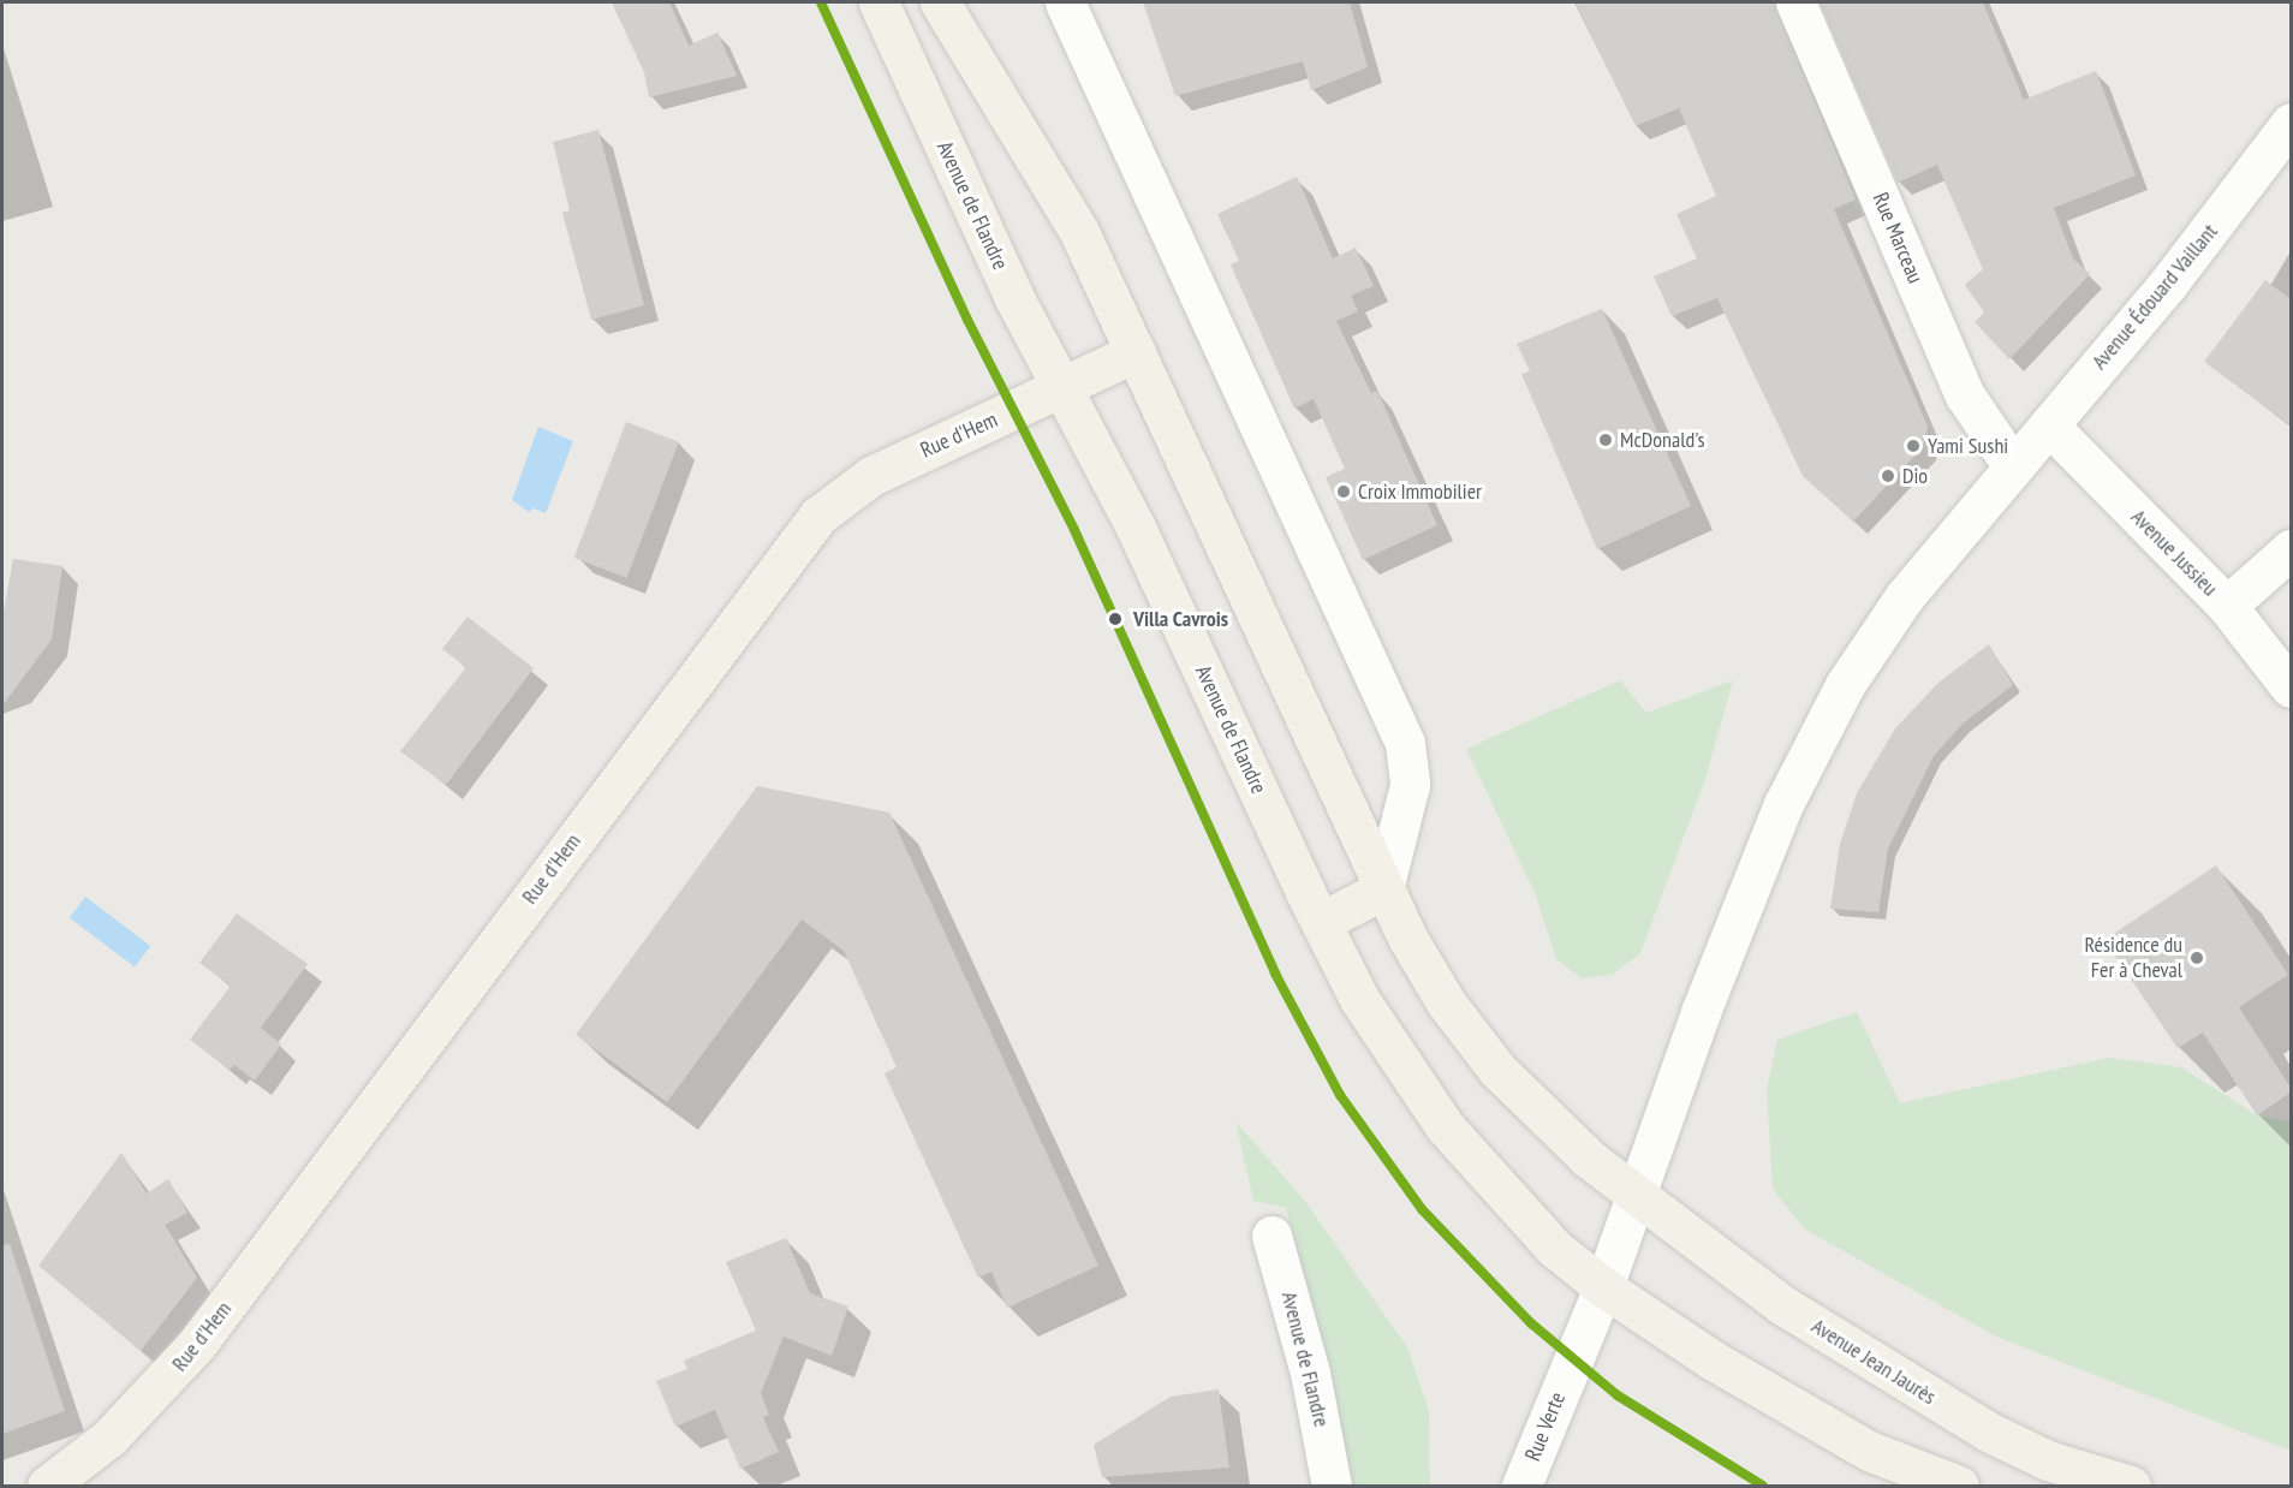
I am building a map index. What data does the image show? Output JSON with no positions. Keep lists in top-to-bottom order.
{
  "streets": {
    "main road": ["Avenue de Flandre", "Rue d'Hem", "Avenue Jean Jaurès"],
    "street": [
      "Rue Marceau",
      "Avenue Édouard Vaillant",
      "Avenue Jussieu",
      "Rue Verte"
    ]
  },
  "crossings": [
    ["Avenue de Flandre", "Rue d'Hem"],
    ["Avenue de Flandre", "Rue Verte"],
    ["Rue Marceau", "Avenue Édouard Vaillant"],
    ["Avenue Édouard Vaillant", "Avenue Jussieu"],
    ["Avenue Édouard Vaillant", "Avenue Jean Jaurès"],
    ["Avenue Édouard Vaillant", "Rue Verte"],
    ["Avenue Jean Jaurès", "Rue Verte"]
  ],
  "places": [
    "McDonald's",
    "Yami Sushi",
    "Dio",
    "Croix Immobilier",
    "Villa Cavrois",
    "Résidence du Fer à Cheval"
  ]
}
